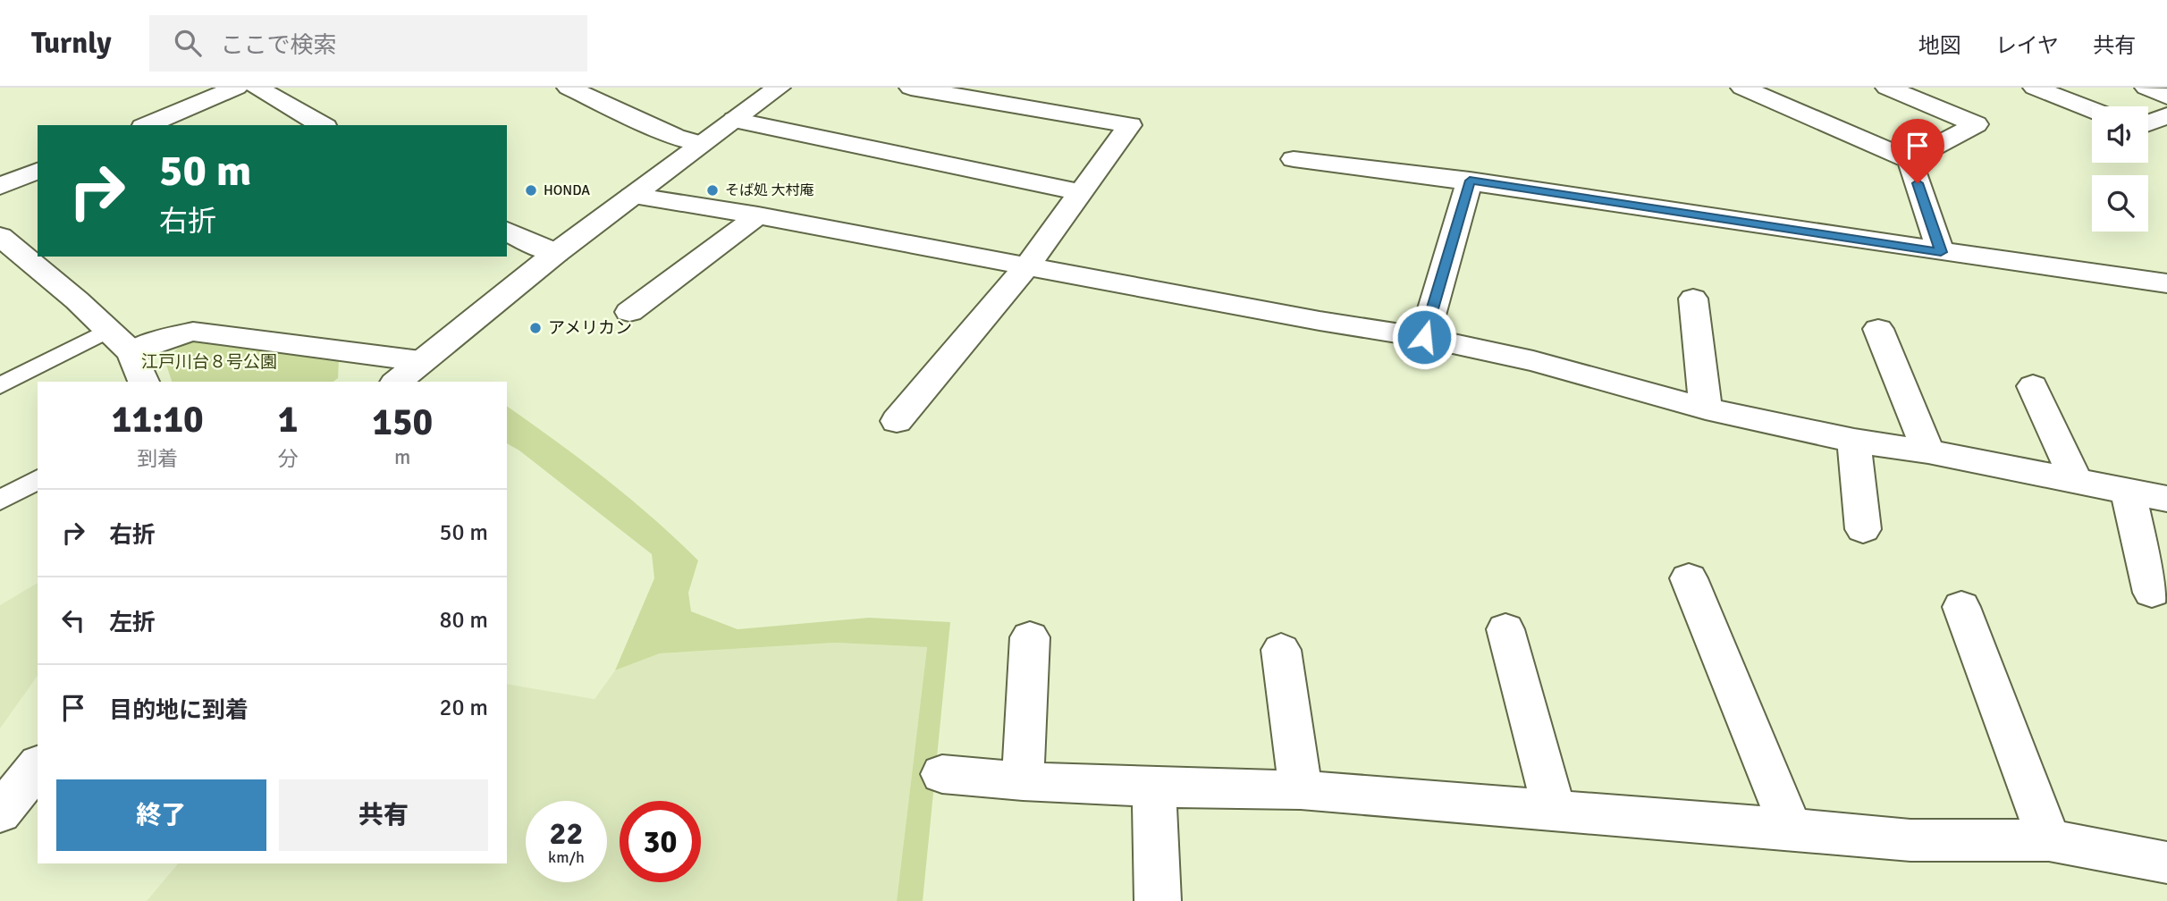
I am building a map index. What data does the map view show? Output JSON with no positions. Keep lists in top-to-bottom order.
{
  "parks": ["江戸川台８号公園"],
  "places": ["HONDA", "そば処 大村庵", "アメリカン"],
  "page": {
    "header": "Turnly",
    "search": "ここで検索",
    "nav": ["地図", "レイヤ", "共有"],
    "turn": ["50 m", "右折"],
    "eta": [
      "11:10",
      "到着",
      "1",
      "分",
      "150",
      "m"
    ],
    "list": [
      {
        "name": "右折",
        "value": "50 m"
      },
      {
        "name": "左折",
        "value": "80 m"
      },
      {
        "name": "目的地に到着",
        "value": "20 m"
      }
    ],
    "buttons": ["終了", "共有"],
    "speed": "22 km/h",
    "limit": "30"
  }
}
